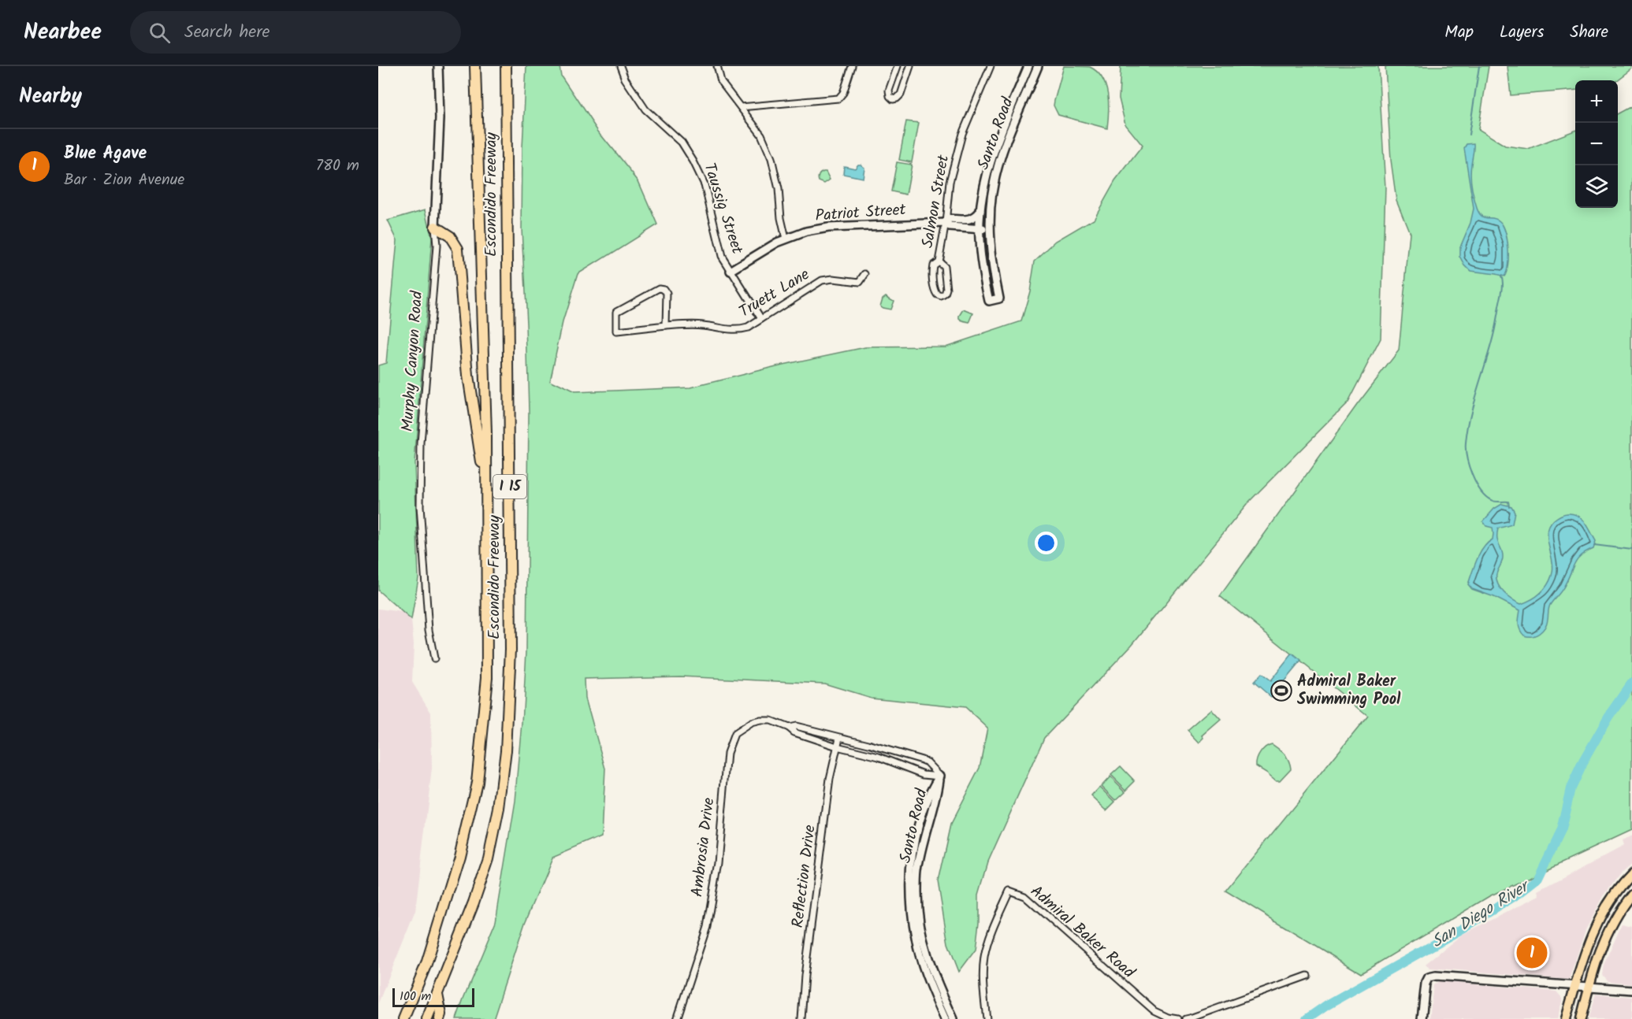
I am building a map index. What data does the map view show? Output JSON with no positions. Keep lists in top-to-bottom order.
{
  "streets": {
    "highway": ["Escondido Freeway", "I 15"],
    "street": [
      "Santo Road",
      "Salmon Street",
      "Taussig Street",
      "Patriot Street",
      "Truett Lane",
      "Murphy Canyon Road",
      "Ambrosia Drive",
      "Reflection Drive",
      "Admiral Baker Road"
    ]
  },
  "crossings": [
    ["Santo Road", "Patriot Street"],
    ["Santo Road", "Ambrosia Drive"],
    ["Salmon Street", "Patriot Street"],
    ["Taussig Street", "Patriot Street"],
    ["Taussig Street", "Truett Lane"],
    ["Ambrosia Drive", "Reflection Drive"]
  ],
  "water": ["San Diego River"],
  "places": {
    "sports": ["Admiral Baker Swimming Pool"]
  },
  "scale_bar": "100 m",
  "page": {
    "header": "Nearbee",
    "search": "Search here",
    "nav": ["Map", "Layers", "Share"],
    "heading": "Nearby",
    "map_buttons": ["+", "−"],
    "list": [
      {
        "mark": "1",
        "name": "Blue Agave",
        "note": "Bar · Zion Avenue",
        "value": "780 m"
      }
    ],
    "pins": "1",
    "scale": "100 m"
  }
}
